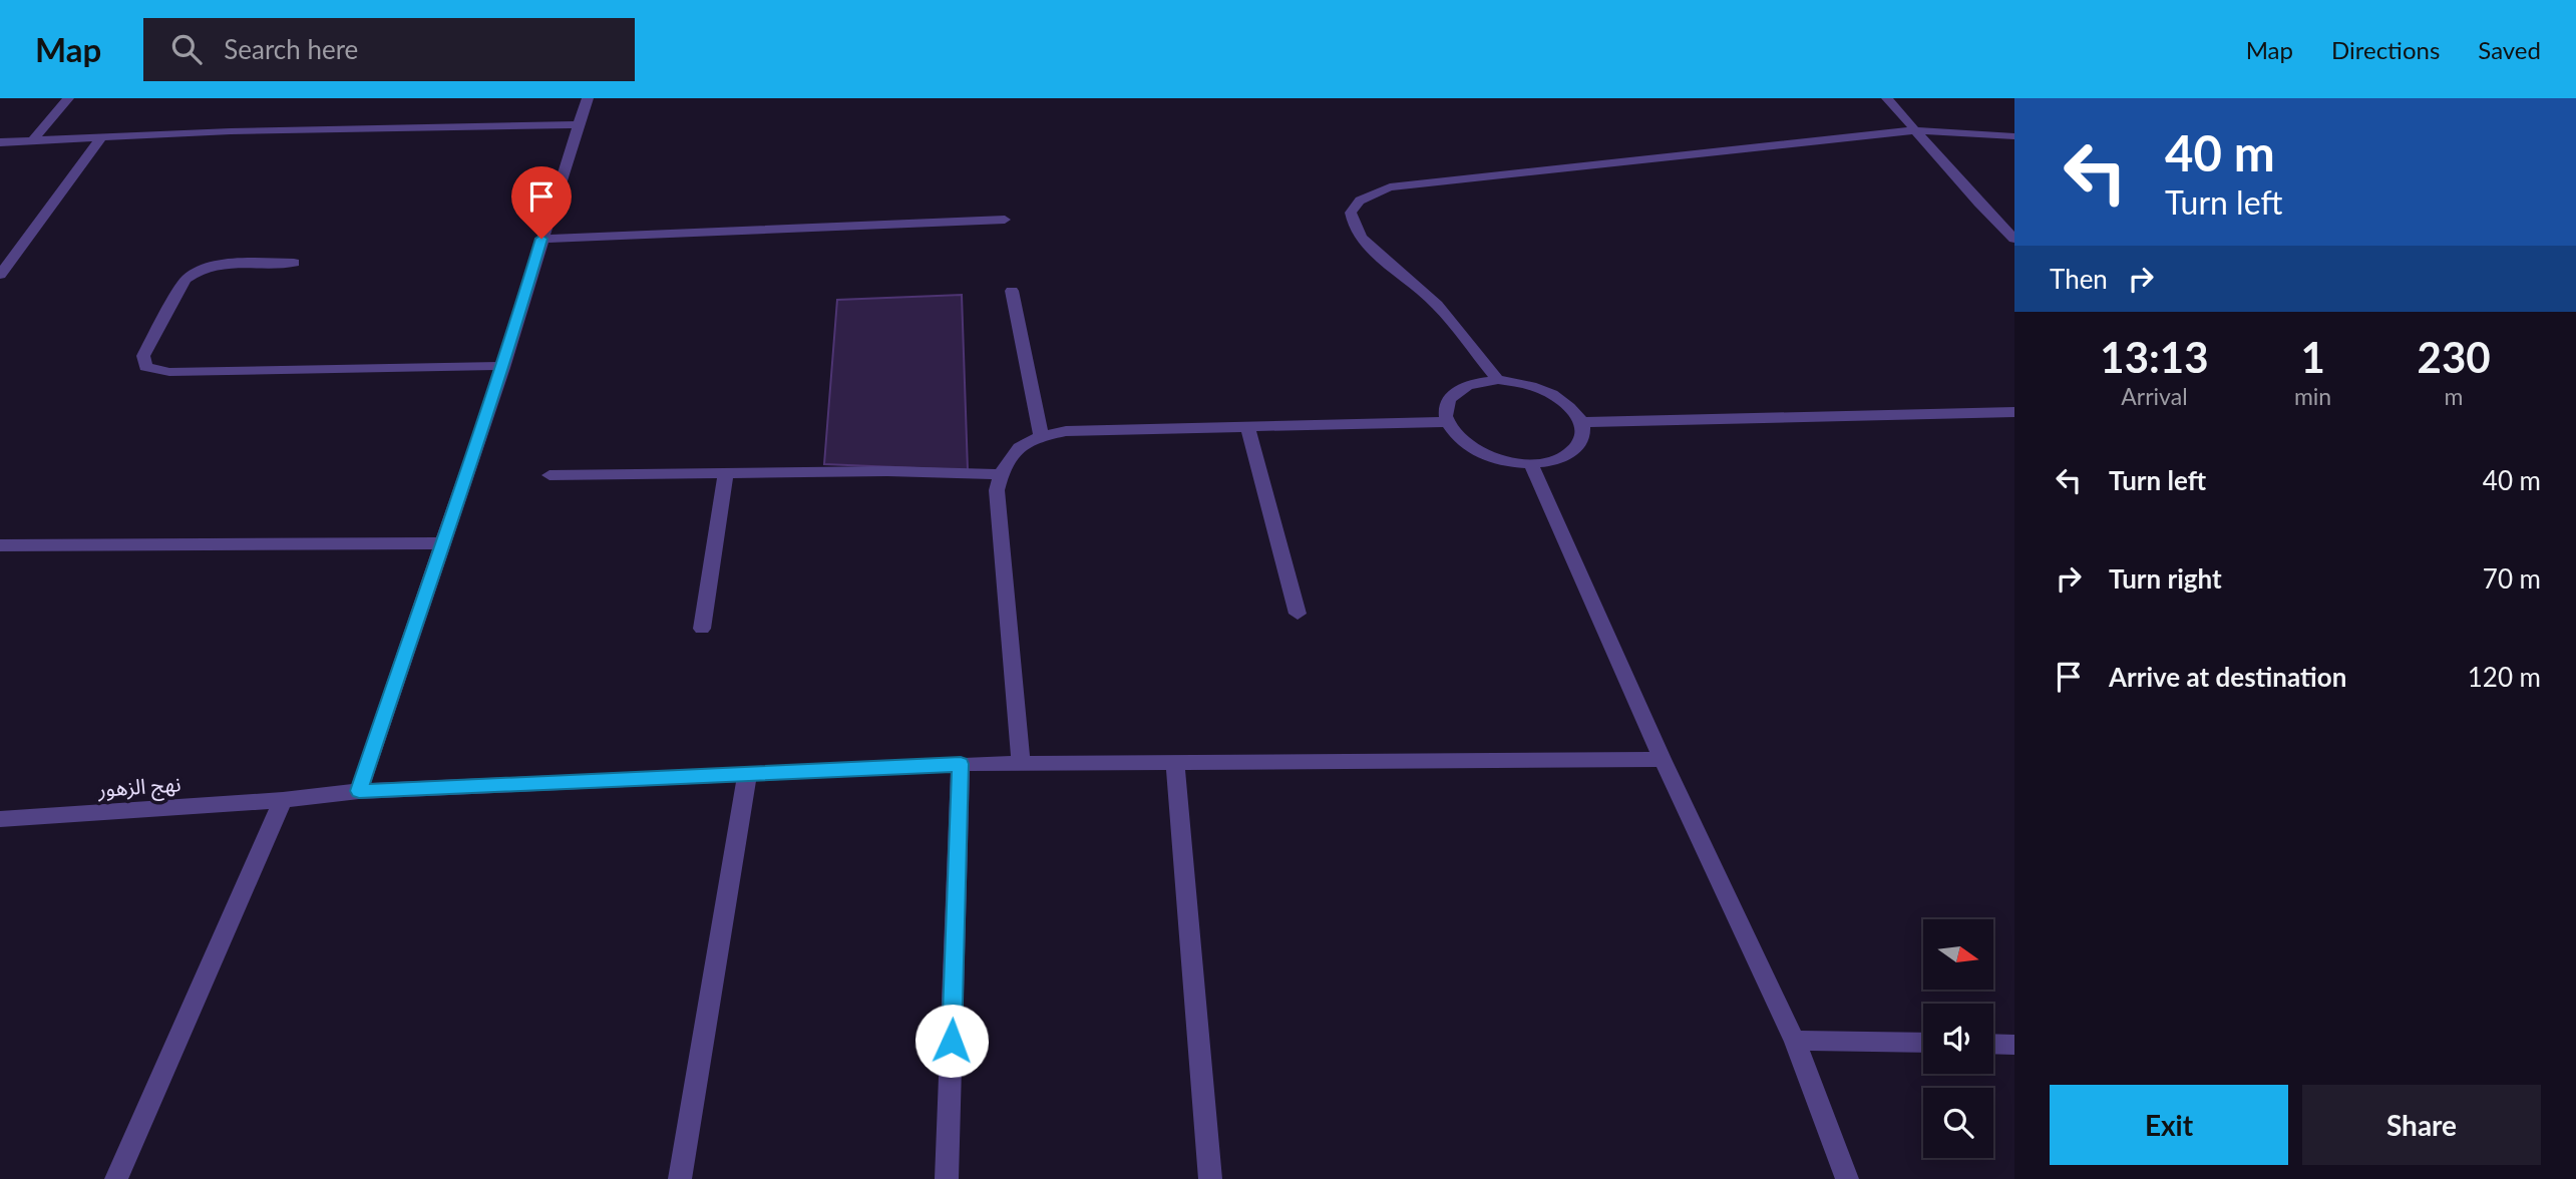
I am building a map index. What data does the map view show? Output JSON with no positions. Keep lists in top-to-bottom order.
{
  "streets": {
    "street": ["نهج الزهور"]
  },
  "north": "right",
  "page": {
    "header": "Map",
    "search": "Search here",
    "nav": ["Map", "Directions", "Saved"],
    "turn": ["40 m", "Turn left"],
    "then": "Then",
    "eta": [
      "13:13",
      "Arrival",
      "1",
      "min",
      "230",
      "m"
    ],
    "list": [
      {
        "name": "Turn left",
        "value": "40 m"
      },
      {
        "name": "Turn right",
        "value": "70 m"
      },
      {
        "name": "Arrive at destination",
        "value": "120 m"
      }
    ],
    "buttons": ["Exit", "Share"]
  }
}
